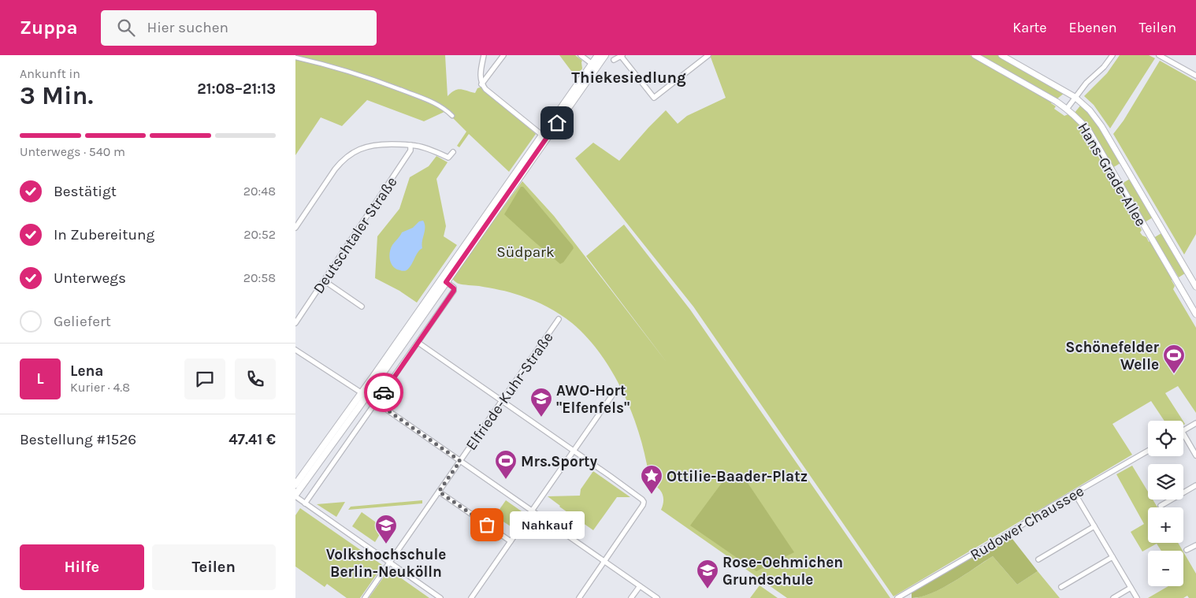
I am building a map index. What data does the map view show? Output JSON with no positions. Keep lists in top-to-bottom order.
{
  "streets": {
    "street": [
      "Hans-Grade-Allee",
      "Deutschtaler Straße",
      "Elfriede-Kuhr-Straße",
      "Rudower Chaussee"
    ]
  },
  "districts": ["Thiekesiedlung"],
  "parks": ["Südpark"],
  "places": {
    "sports": ["Schönefelder Welle", "Mrs.Sporty"],
    "school or university": ["AWO-Hort \"Elfenfels\"", "Volkshochschule Berlin-Neukölln", "Rose-Oehmichen Grundschule"],
    "place": ["Ottilie-Baader-Platz"],
    "other": ["Nahkauf"]
  },
  "page": {
    "header": "Zuppa",
    "search": "Hier suchen",
    "nav": ["Karte", "Ebenen", "Teilen"],
    "heading": ["3 Min.", "Ankunft in", "21:08–21:13"],
    "panel": [
      "Lena",
      "Kurier · 4.8",
      "Bestellung #1526",
      "47.41 €"
    ],
    "bar": "Unterwegs · 540 m",
    "list": [
      ["Bestätigt", "20:48"],
      ["In Zubereitung", "20:52"],
      ["Unterwegs", "20:58"],
      "Geliefert"
    ],
    "round": "L",
    "map_buttons": ["+", "−"],
    "bubble": "Nahkauf",
    "buttons": ["Hilfe", "Teilen"]
  }
}
